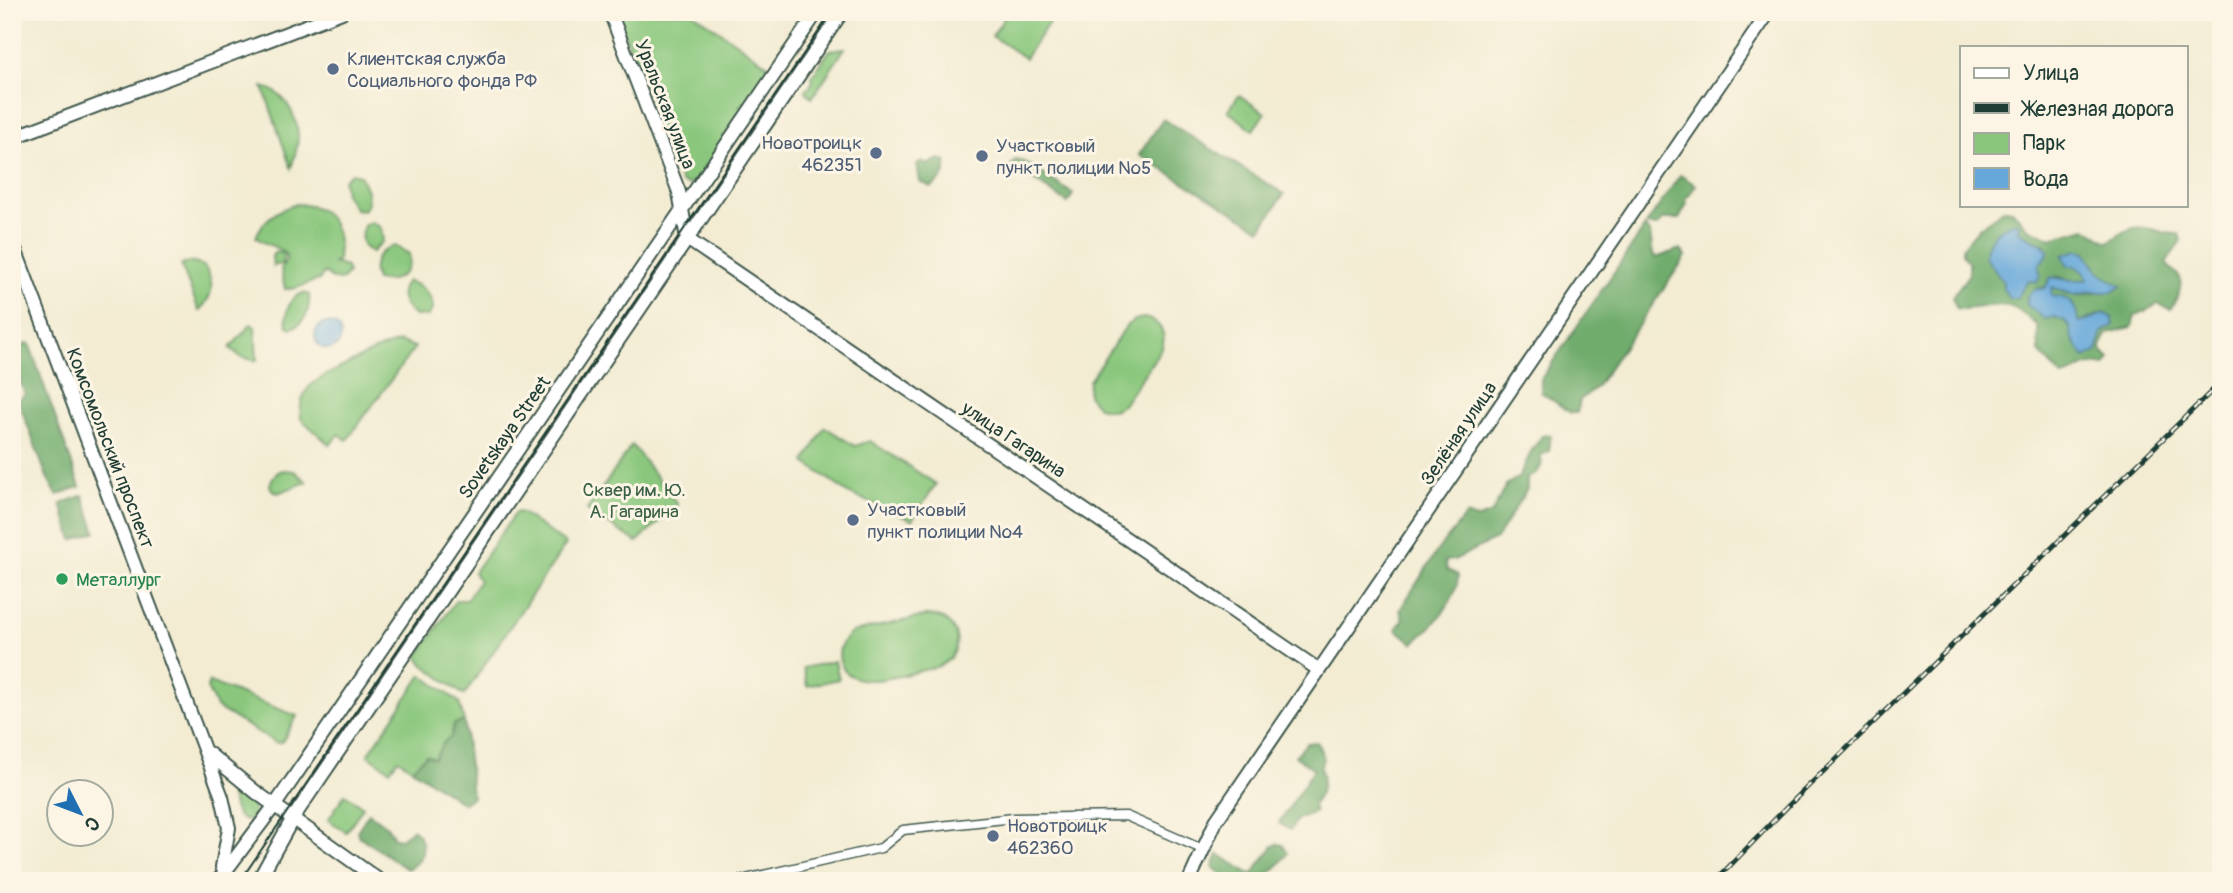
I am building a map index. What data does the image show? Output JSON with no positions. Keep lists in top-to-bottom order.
{
  "streets": {
    "main road": [
      "Уральская улица",
      "Зелёная улица",
      "Sovetskaya Street",
      "улица Гагарина",
      "Комсомольский проспект"
    ]
  },
  "crossings": [
    ["Уральская улица", "Sovetskaya Street"],
    ["Уральская улица", "улица Гагарина"],
    ["Зелёная улица", "улица Гагарина"],
    ["Sovetskaya Street", "улица Гагарина"],
    ["Sovetskaya Street", "Комсомольский проспект"]
  ],
  "parks": ["Сквер им. Ю. А. Гагарина"],
  "places": [
    "Клиентская служба Социального фонда РФ",
    "Новотроицк 462351",
    "Участковый пункт полиции №5",
    "Участковый пункт полиции №4",
    "Металлург",
    "Новотроицк 462360"
  ],
  "legend": [
    "Улица",
    "Железная дорога",
    "Парк",
    "Вода"
  ],
  "north": "bottom right"
}
